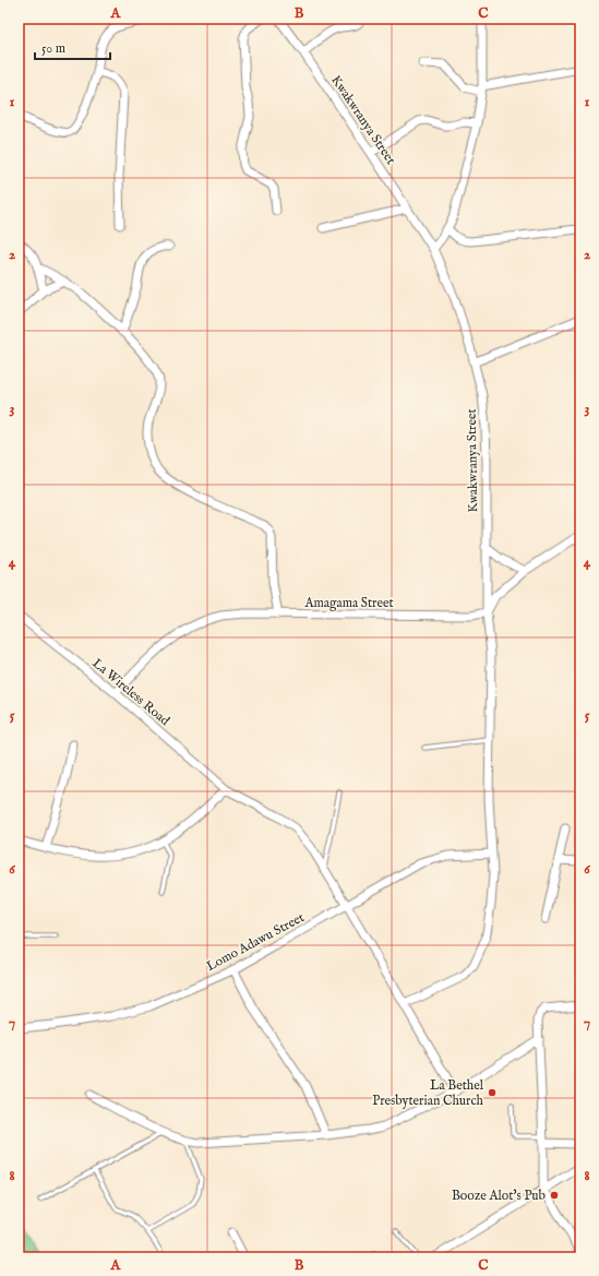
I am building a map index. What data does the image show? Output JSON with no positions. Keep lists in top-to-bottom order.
{
  "streets": {
    "street": [
      "Kwakwranya Street",
      "Amagama Street",
      "La Wireless Road",
      "Lomo Adawu Street"
    ]
  },
  "crossings": [
    ["Kwakwranya Street", "Amagama Street"],
    ["Kwakwranya Street", "La Wireless Road"],
    ["Kwakwranya Street", "Lomo Adawu Street"],
    ["Amagama Street", "La Wireless Road"],
    ["La Wireless Road", "Lomo Adawu Street"]
  ],
  "places": ["La Bethel Presbyterian Church", "Booze Alot's Pub"],
  "scale_bar": "50 m",
  "grid": {
    "columns": ["A", "B", "C"],
    "rows": [
      "1",
      "2",
      "3",
      "4",
      "5",
      "6",
      "7",
      "8"
    ]
  }
}
